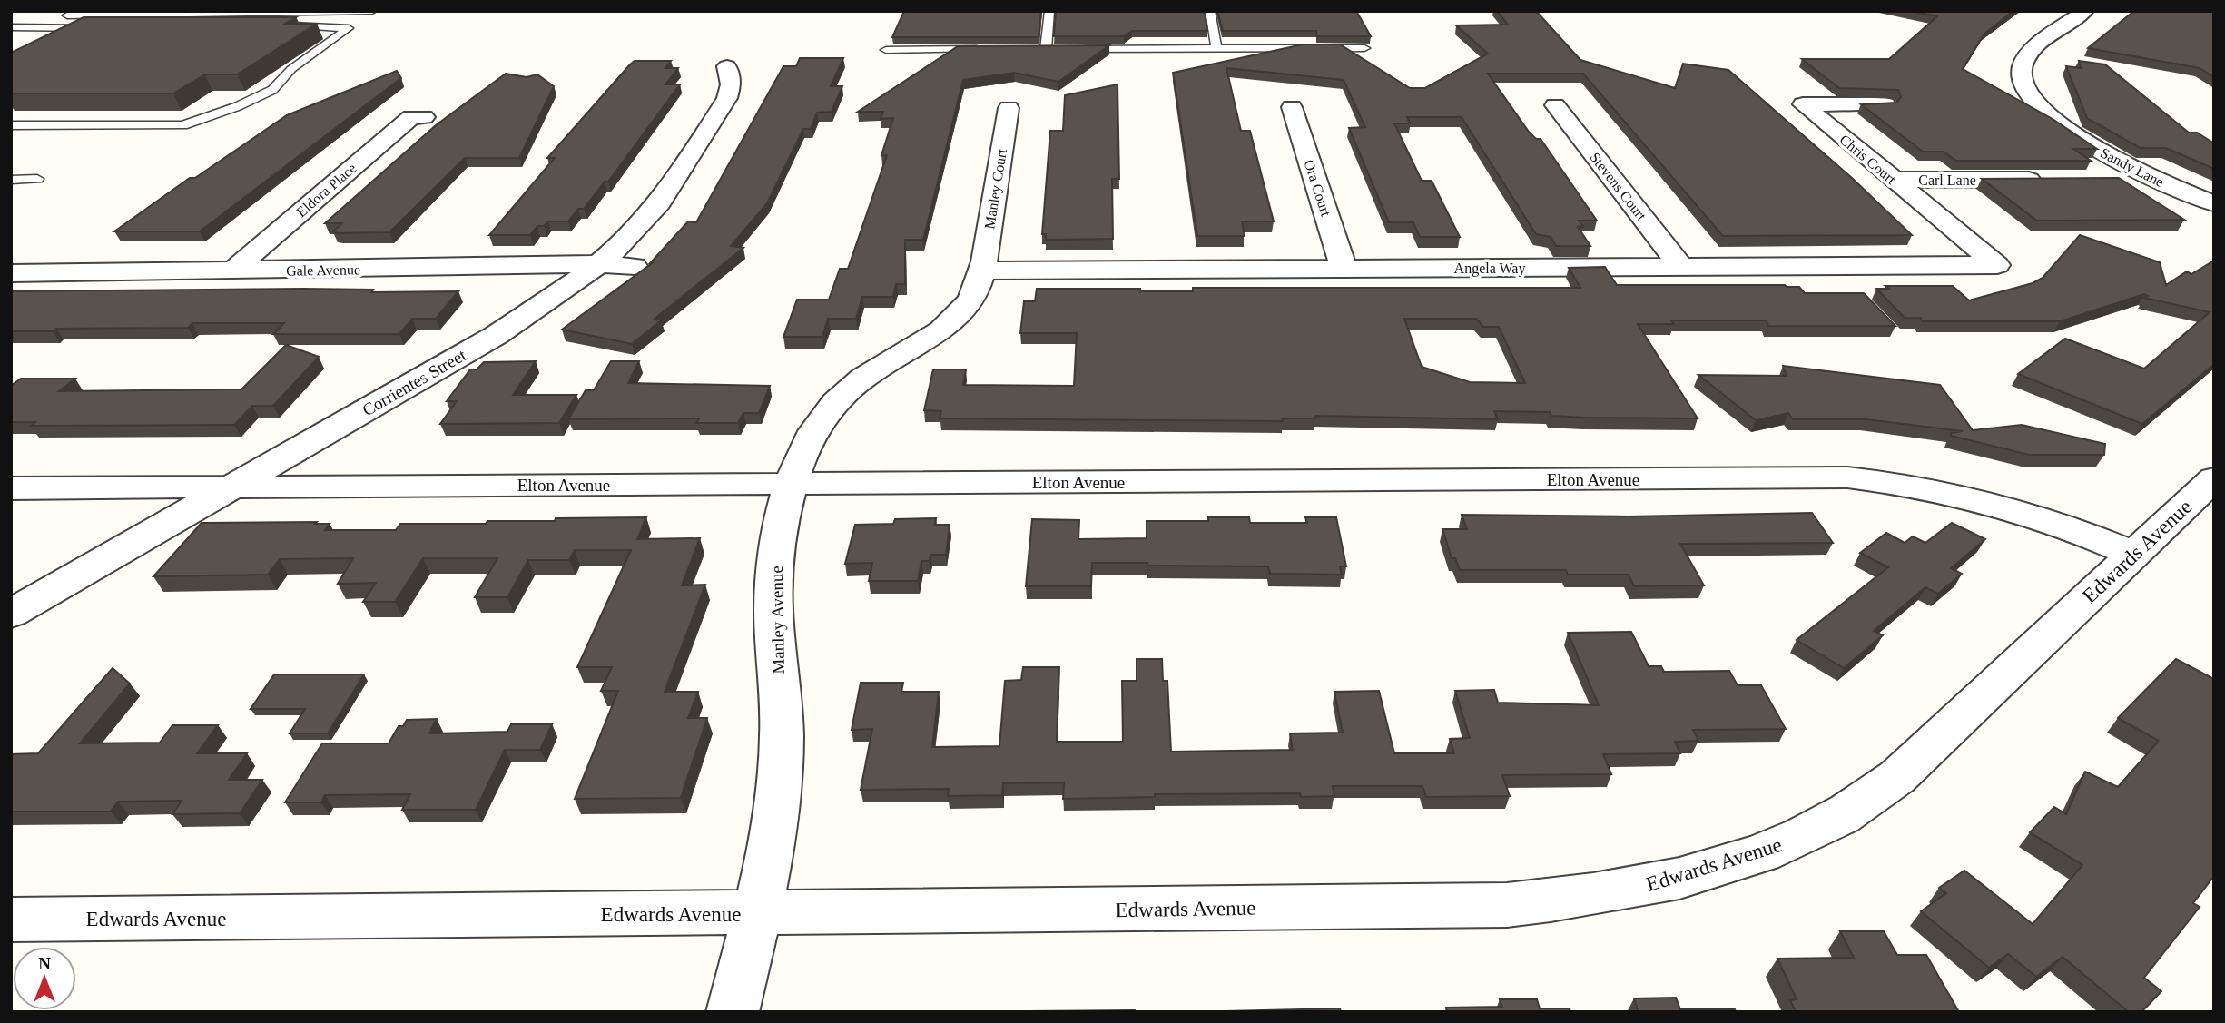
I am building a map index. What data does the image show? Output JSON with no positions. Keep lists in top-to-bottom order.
{
  "streets": {
    "street": [
      "Chris Court",
      "Sandy Lane",
      "Carl Lane",
      "Stevens Court",
      "Ora Court",
      "Manley Court",
      "Eldora Place",
      "Angela Way",
      "Gale Avenue",
      "Corrientes Street",
      "Elton Avenue",
      "Edwards Avenue",
      "Manley Avenue"
    ]
  },
  "crossings": [
    ["Chris Court", "Carl Lane"],
    ["Chris Court", "Angela Way"],
    ["Stevens Court", "Angela Way"],
    ["Ora Court", "Angela Way"],
    ["Manley Court", "Angela Way"],
    ["Manley Court", "Manley Avenue"],
    ["Eldora Place", "Gale Avenue"],
    ["Angela Way", "Manley Avenue"],
    ["Gale Avenue", "Corrientes Street"],
    ["Corrientes Street", "Elton Avenue"],
    ["Elton Avenue", "Edwards Avenue"],
    ["Elton Avenue", "Manley Avenue"],
    ["Edwards Avenue", "Manley Avenue"]
  ],
  "north": "top"
}
